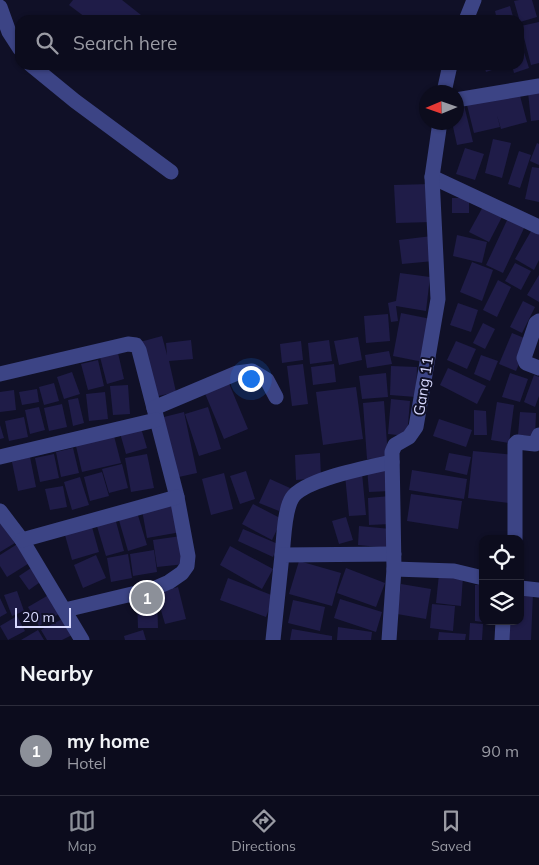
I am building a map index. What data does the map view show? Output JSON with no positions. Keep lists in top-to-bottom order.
{
  "streets": {
    "street": ["Gang 11"]
  },
  "scale_bar": "20 m",
  "north": "left",
  "page": {
    "search": "Search here",
    "pins": "1",
    "scale": "20 m",
    "heading": "Nearby",
    "list": [
      {
        "mark": "1",
        "name": "my home",
        "note": "Hotel",
        "value": "90 m"
      }
    ],
    "nav": ["Map", "Directions", "Saved"]
  }
}
